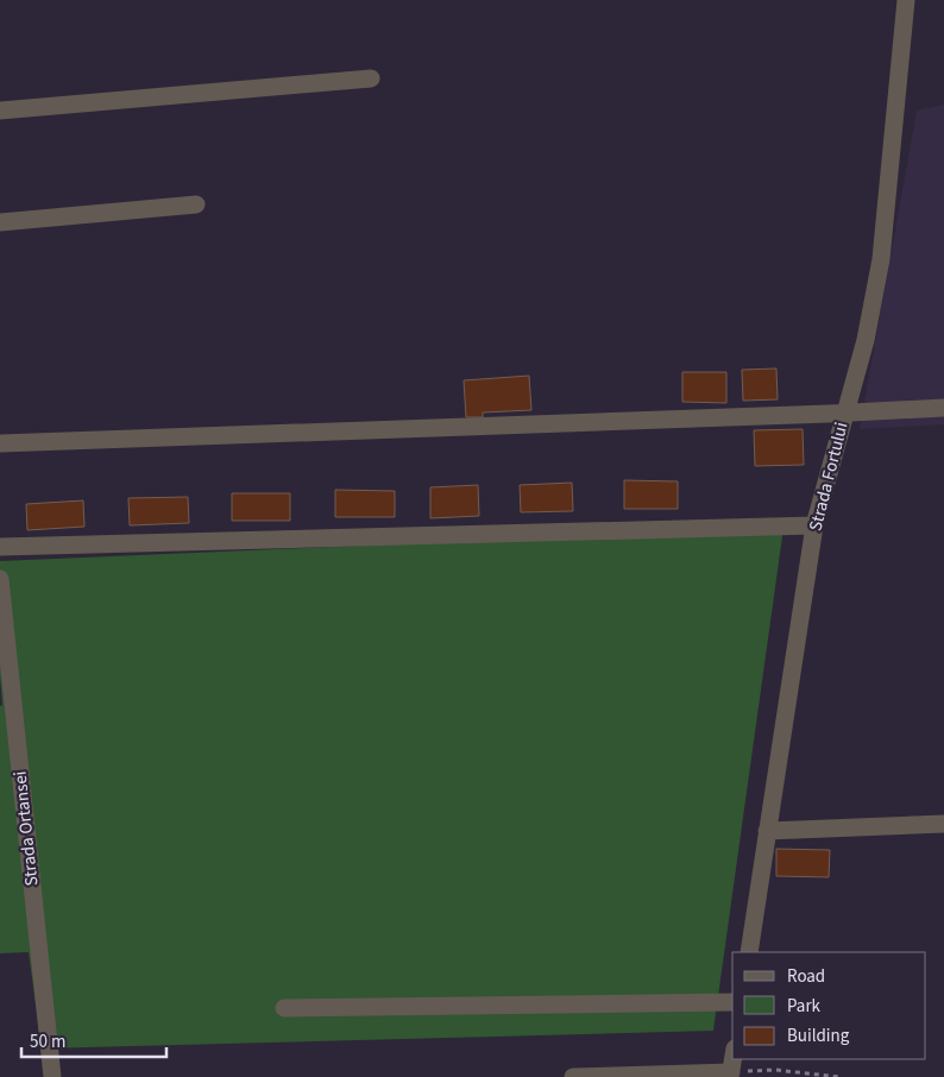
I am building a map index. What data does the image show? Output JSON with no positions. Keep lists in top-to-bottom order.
{
  "streets": {
    "street": ["Strada Fortului", "Strada Ortansei"]
  },
  "legend": ["Road", "Park", "Building"],
  "scale_bar": "50 m"
}
